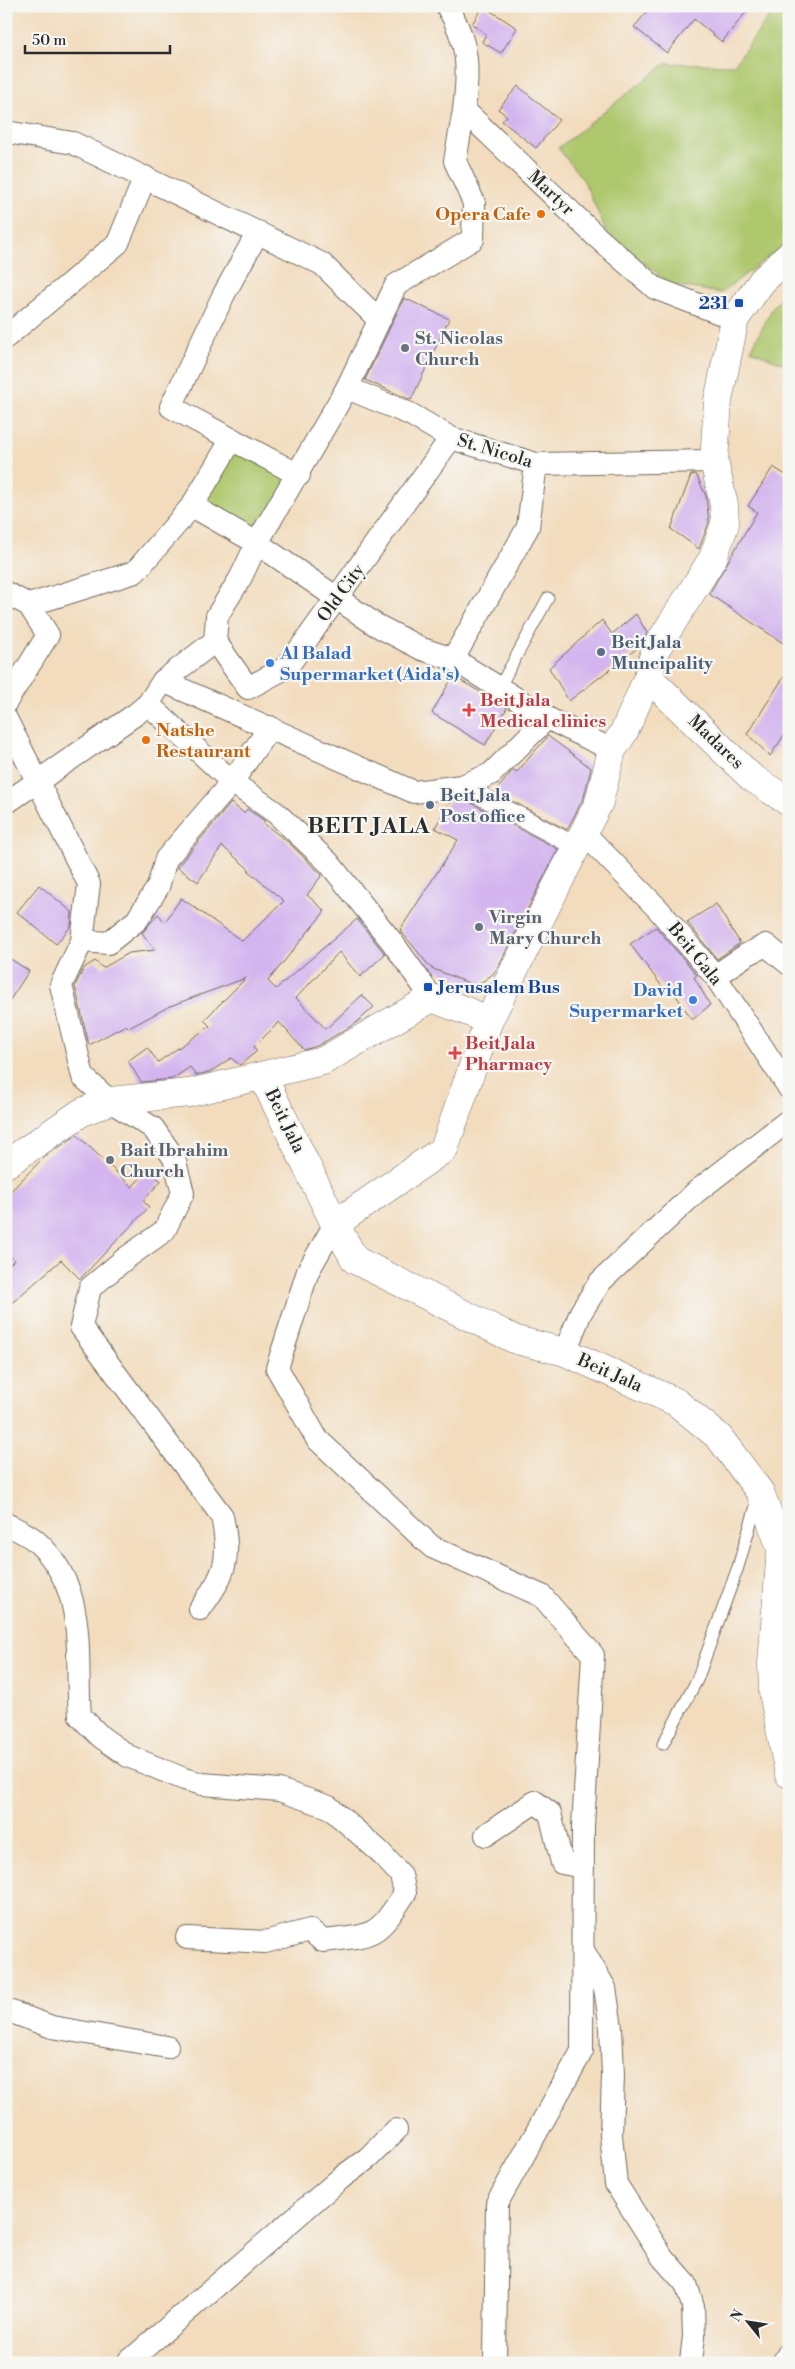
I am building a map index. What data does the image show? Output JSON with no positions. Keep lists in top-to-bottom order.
{
  "streets": {
    "street": [
      "Martyr",
      "St. Nicola",
      "Old City",
      "Madares",
      "Beit Gala",
      "Beit Jala"
    ]
  },
  "crossings": [
    ["St. Nicola", "Old City"]
  ],
  "districts": ["BEIT JALA"],
  "places": {
    "other": [
      "Opera Cafe",
      "St. Nicolas Church",
      "Beit Jala Muncipality",
      "Al Balad Supermarket (Aida's)",
      "Natshe Restaurant",
      "Beit Jala Post office",
      "Virgin Mary Church",
      "David Supermarket",
      "Bait Ibrahim Church"
    ],
    "transit": ["231", "Jerusalem Bus"],
    "health": ["Beit Jala Medical clinics", "Beit Jala Pharmacy"]
  },
  "scale_bar": "50 m",
  "north": "top left"
}
